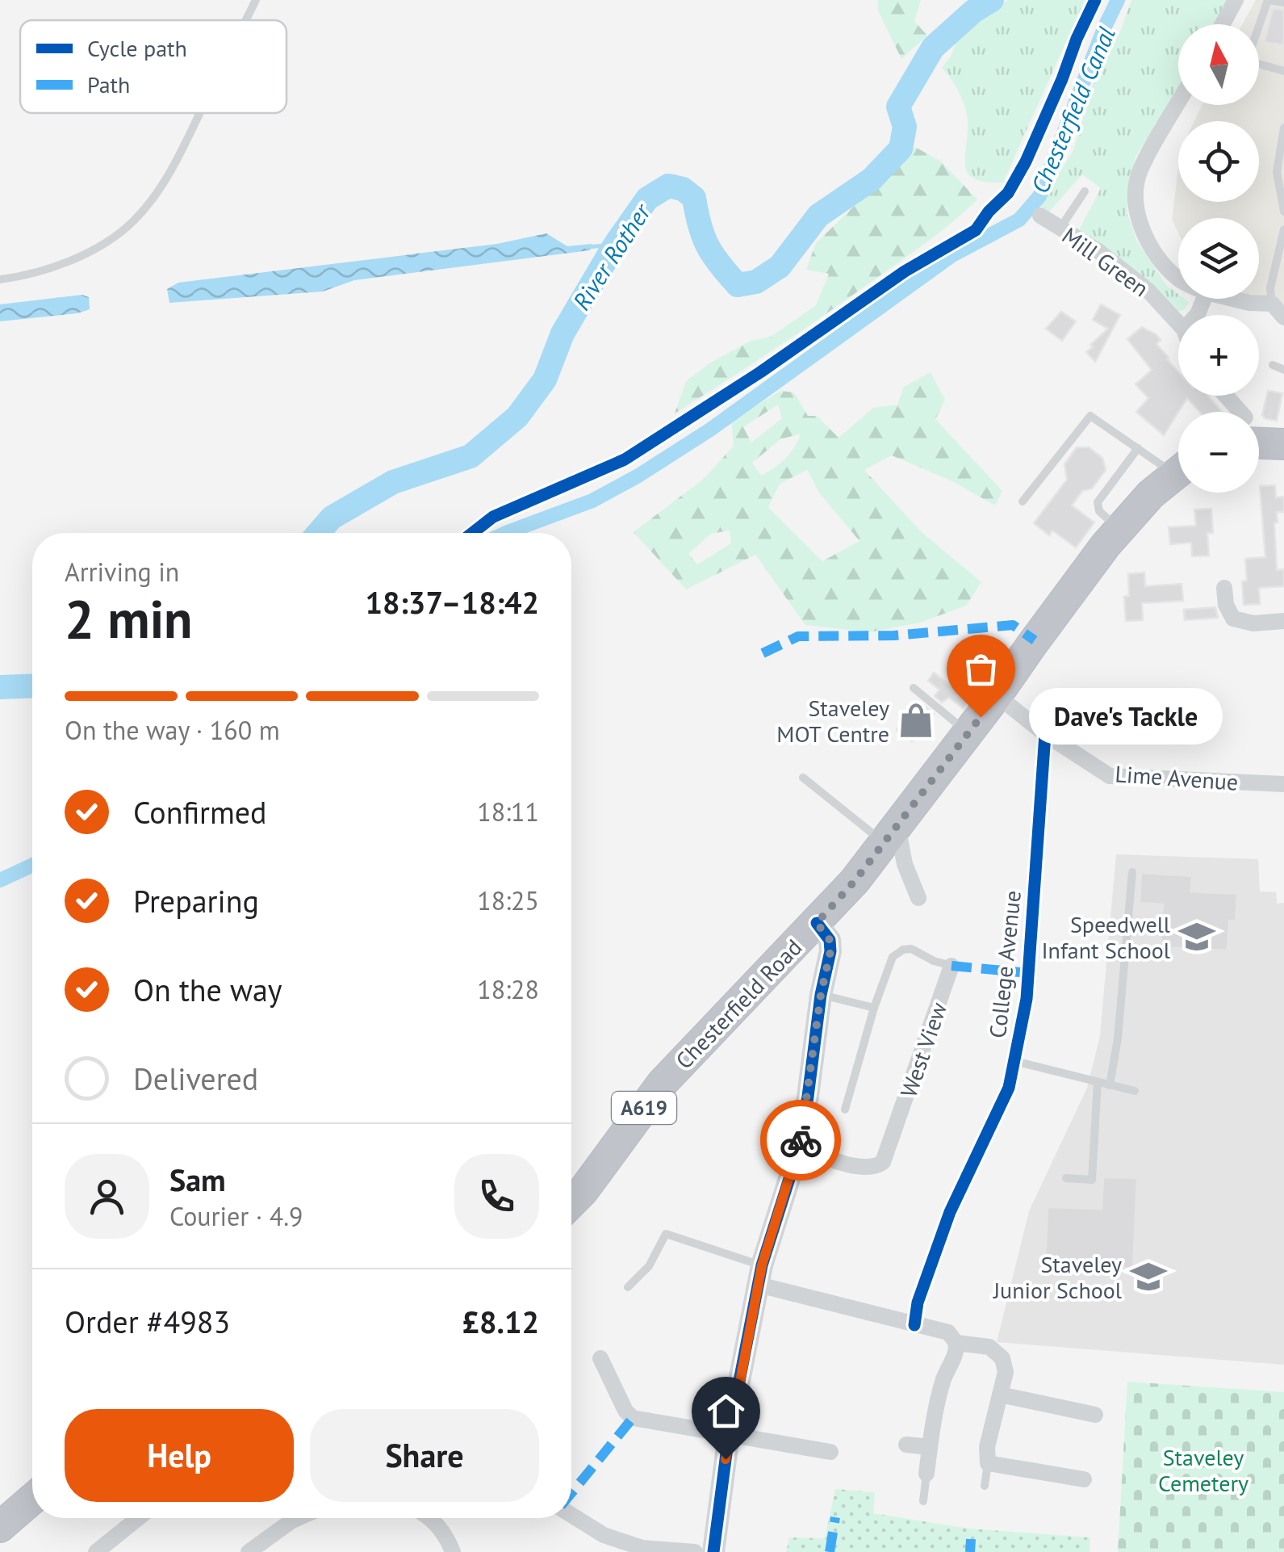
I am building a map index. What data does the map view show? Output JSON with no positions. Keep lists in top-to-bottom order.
{
  "streets": {
    "highway": ["Chesterfield Road", "A619"],
    "street": [
      "Mill Green",
      "Lime Avenue",
      "College Avenue",
      "West View"
    ]
  },
  "crossings": [
    ["Lime Avenue", "College Avenue"],
    ["Lime Avenue", "Chesterfield Road"]
  ],
  "water": ["Chesterfield Canal", "River Rother"],
  "parks": ["Staveley Cemetery"],
  "places": {
    "other": ["Dave's Tackle"],
    "shop": ["Staveley MOT Centre"],
    "school or university": ["Speedwell Infant School", "Staveley Junior School"]
  },
  "legend": ["Cycle path", "Path"],
  "north": "top",
  "page": {
    "map_buttons": ["+", "−"],
    "heading": ["2 min", "Arriving in", "18:37–18:42"],
    "panel": [
      "Sam",
      "Courier · 4.9",
      "Order #4983",
      "£8.12"
    ],
    "bar": "On the way · 160 m",
    "bubble": "Dave's Tackle",
    "list": [
      ["Confirmed", "18:11"],
      ["Preparing", "18:25"],
      ["On the way", "18:28"],
      "Delivered"
    ],
    "buttons": ["Help", "Share"]
  }
}
